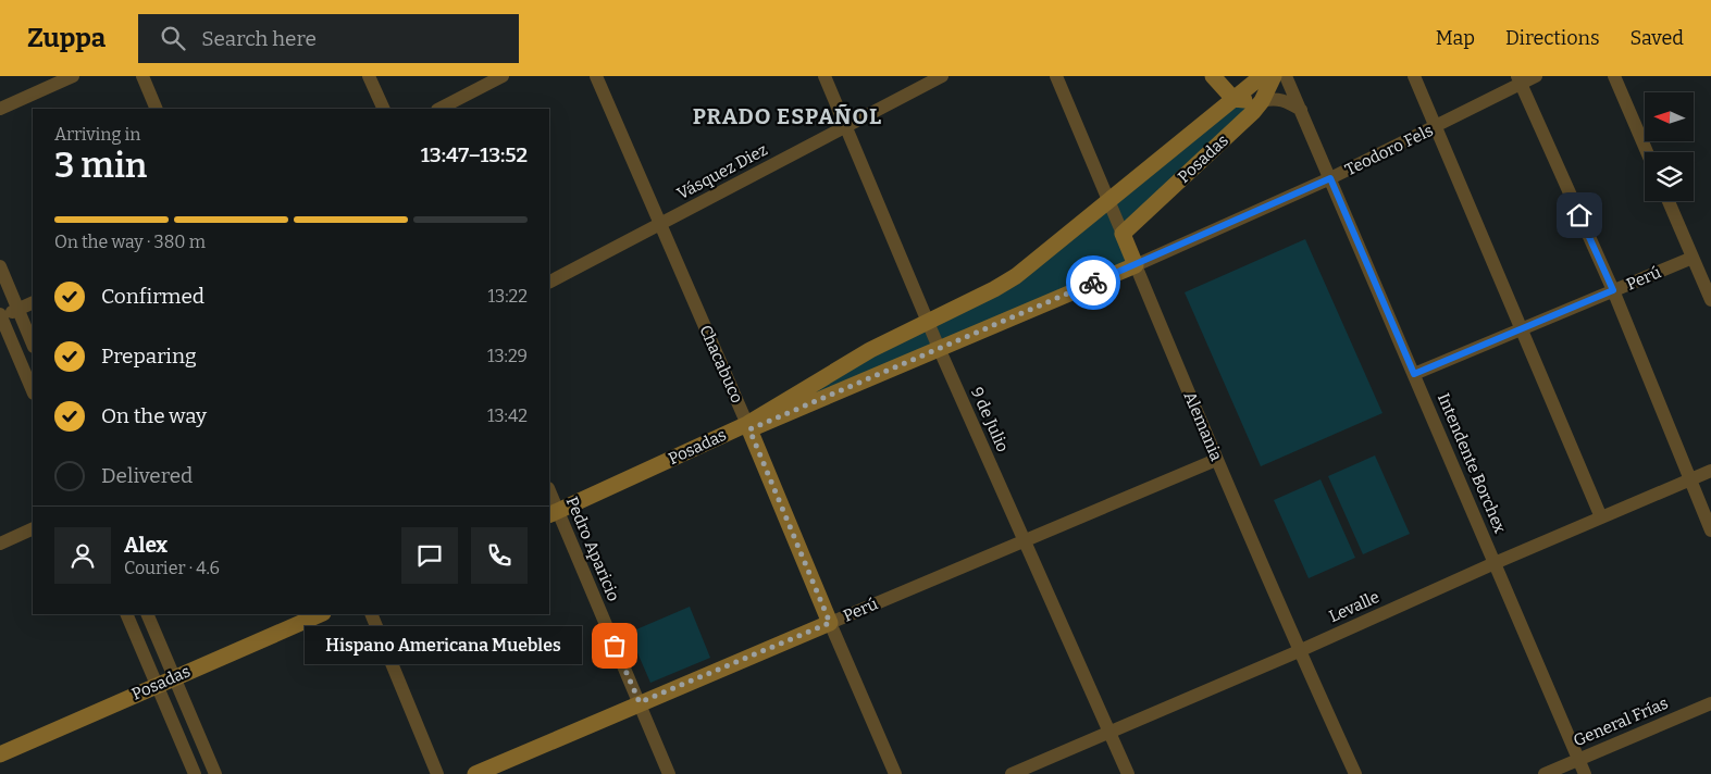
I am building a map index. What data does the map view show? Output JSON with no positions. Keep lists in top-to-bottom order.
{
  "streets": {
    "main road": [
      "Teodoro Fels",
      "Posadas",
      "Perú",
      "Chacabuco",
      "Alemania"
    ],
    "street": [
      "Vásquez Diez",
      "9 de Julio",
      "Intendente Borchex",
      "Pedro Aparicio",
      "Levalle",
      "General Frías"
    ]
  },
  "crossings": [
    ["Teodoro Fels", "Posadas"],
    ["Teodoro Fels", "9 de Julio"],
    ["Teodoro Fels", "Alemania"],
    ["Teodoro Fels", "Intendente Borchex"],
    ["Posadas", "Chacabuco"],
    ["Posadas", "9 de Julio"],
    ["Posadas", "Alemania"],
    ["Posadas", "Pedro Aparicio"],
    ["Vásquez Diez", "Chacabuco"],
    ["Vásquez Diez", "9 de Julio"],
    ["Perú", "Chacabuco"],
    ["Perú", "9 de Julio"],
    ["Perú", "Alemania"],
    ["Perú", "Intendente Borchex"],
    ["Perú", "Pedro Aparicio"],
    ["9 de Julio", "Levalle"],
    ["Alemania", "Levalle"],
    ["Intendente Borchex", "Levalle"],
    ["Intendente Borchex", "General Frías"]
  ],
  "districts": ["PRADO ESPAÑOL"],
  "places": ["Hispano Americana Muebles"],
  "north": "left",
  "page": {
    "header": "Zuppa",
    "search": "Search here",
    "nav": ["Map", "Directions", "Saved"],
    "heading": ["3 min", "Arriving in", "13:47–13:52"],
    "panel": ["Alex", "Courier · 4.6"],
    "bar": "On the way · 380 m",
    "list": [
      ["Confirmed", "13:22"],
      ["Preparing", "13:29"],
      ["On the way", "13:42"],
      "Delivered"
    ],
    "bubble": "Hispano Americana Muebles"
  }
}
